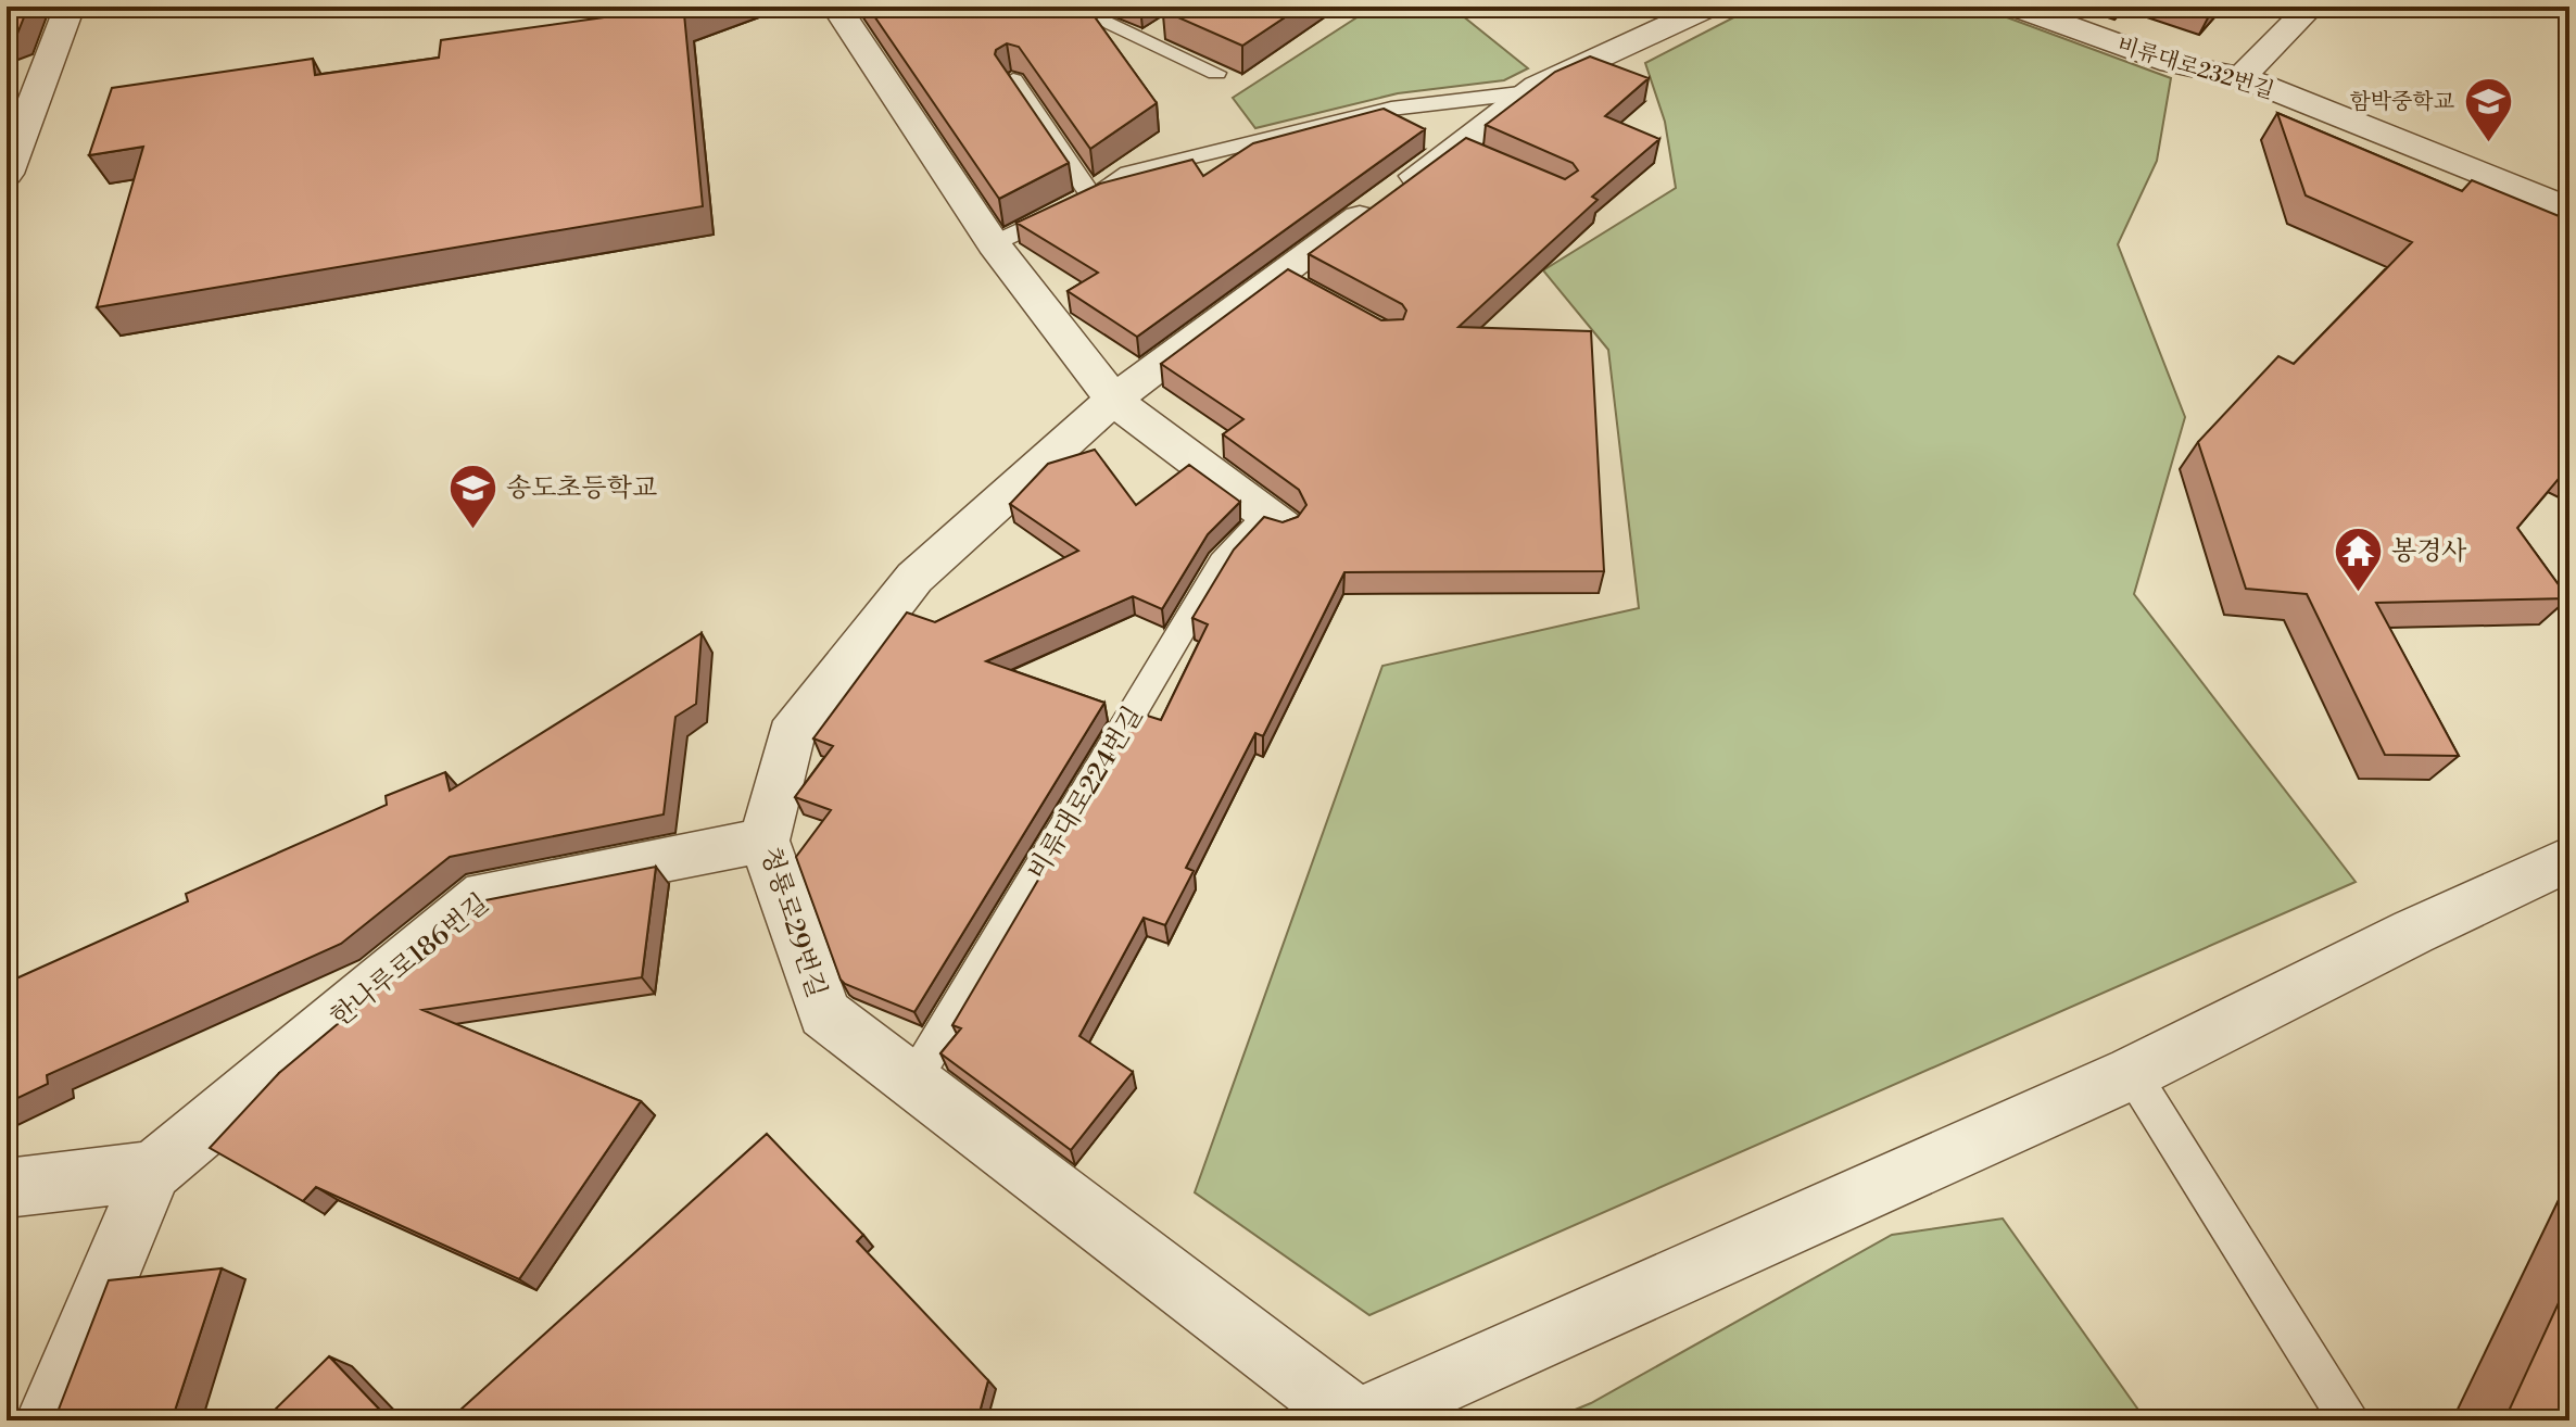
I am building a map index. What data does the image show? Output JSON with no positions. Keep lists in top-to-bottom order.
{
  "streets": {
    "street": [
      "비류대로232번길",
      "비류대로224번길",
      "청룡로29번길",
      "한나루로186번길"
    ]
  },
  "crossings": [
    ["비류대로224번길", "청룡로29번길"],
    ["청룡로29번길", "한나루로186번길"]
  ],
  "places": {
    "school or university": ["함박중학교", "송도초등학교"],
    "temple": ["봉경사"]
  }
}
